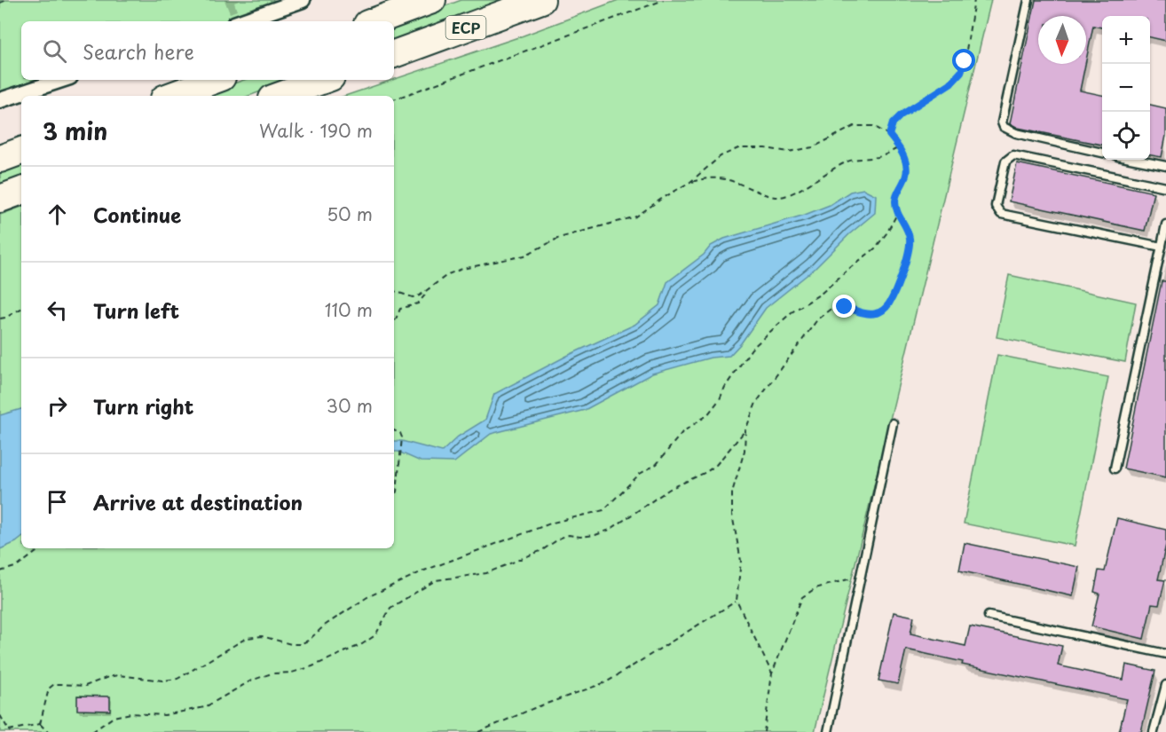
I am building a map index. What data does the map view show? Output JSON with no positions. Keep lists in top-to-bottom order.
{
  "streets": {
    "highway": ["ECP"]
  },
  "north": "bottom",
  "page": {
    "map_buttons": ["+", "−"],
    "search": "Search here",
    "heading": ["3 min", "Walk · 190 m"],
    "list": [
      ["Continue", "50 m"],
      ["Turn left", "110 m"],
      ["Turn right", "30 m"],
      "Arrive at destination"
    ]
  }
}
